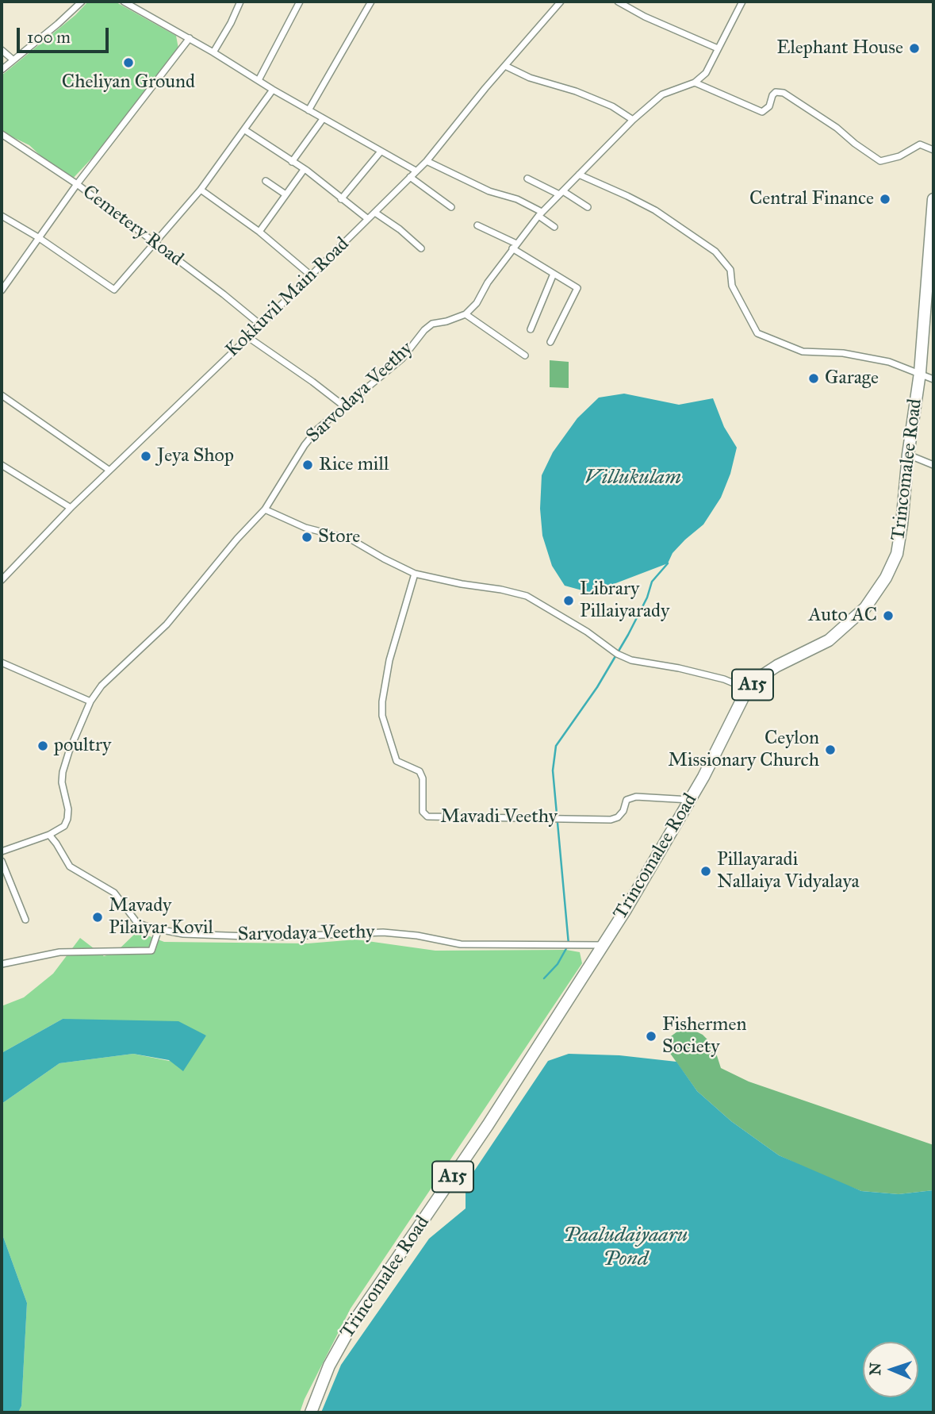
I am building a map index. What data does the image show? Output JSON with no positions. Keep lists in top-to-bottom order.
{
  "streets": {
    "highway": ["Trincomalee Road", "A15"],
    "street": [
      "Cemetery Road",
      "Kokkuvil Main Road",
      "Sarvodaya Veethy",
      "Mavadi Veethy"
    ]
  },
  "crossings": [
    ["Cemetery Road", "Kokkuvil Main Road"],
    ["Sarvodaya Veethy", "Trincomalee Road"],
    ["Trincomalee Road", "Mavadi Veethy"]
  ],
  "water": ["Villukulam", "Paaludaiyaaru Pond"],
  "places": [
    "Elephant House",
    "Cheliyan Ground",
    "Central Finance",
    "Garage",
    "Jeya Shop",
    "Rice mill",
    "Store",
    "Library Pillaiyarady",
    "Auto AC",
    "poultry",
    "Ceylon Missionary Church",
    "Pillayaradi Nallaiya Vidyalaya",
    "Mavady Pilaiyar Kovil",
    "Fishermen Society"
  ],
  "scale_bar": "100 m",
  "north": "left"
}
